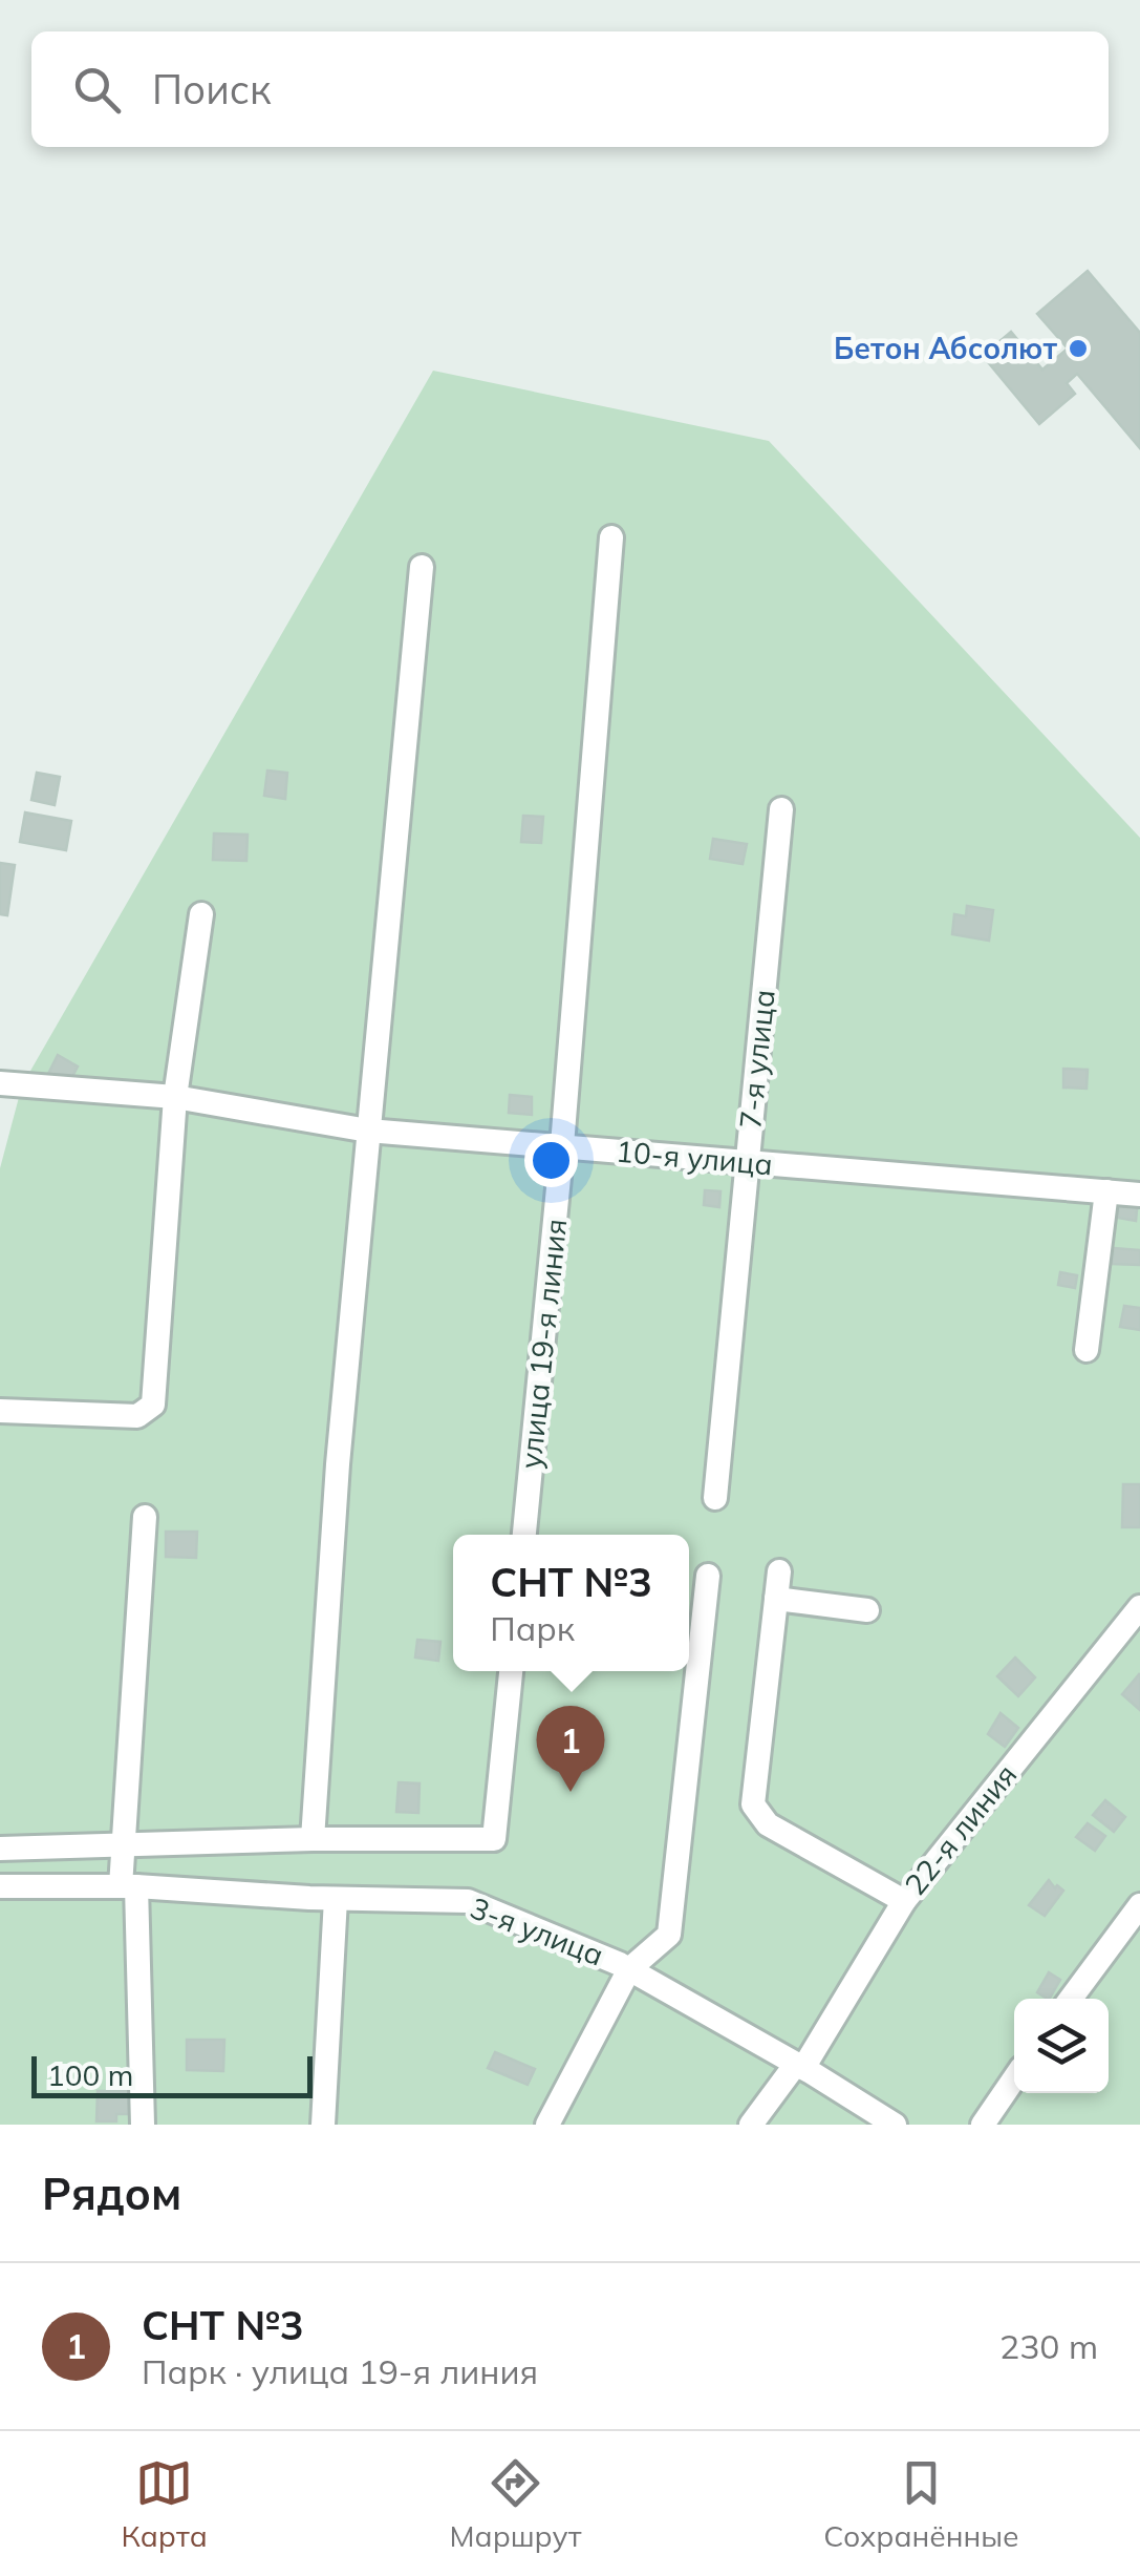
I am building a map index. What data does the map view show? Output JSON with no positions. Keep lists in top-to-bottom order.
{
  "streets": {
    "street": [
      "7-я улица",
      "10-я улица",
      "улица 19-я линия",
      "22-я линия",
      "3-я улица"
    ]
  },
  "crossings": [
    ["7-я улица", "10-я улица"],
    ["10-я улица", "улица 19-я линия"],
    ["22-я линия", "3-я улица"]
  ],
  "places": ["Бетон Абсолют"],
  "scale_bar": "100 m",
  "page": {
    "search": "Поиск",
    "popup": ["СНТ №3", "Парк"],
    "pins": "1",
    "scale": "100 m",
    "heading": "Рядом",
    "list": [
      {
        "mark": "1",
        "name": "СНТ №3",
        "note": "Парк · улица 19-я линия",
        "value": "230 m"
      }
    ],
    "nav": ["Карта", "Маршрут", "Сохранённые"]
  }
}
